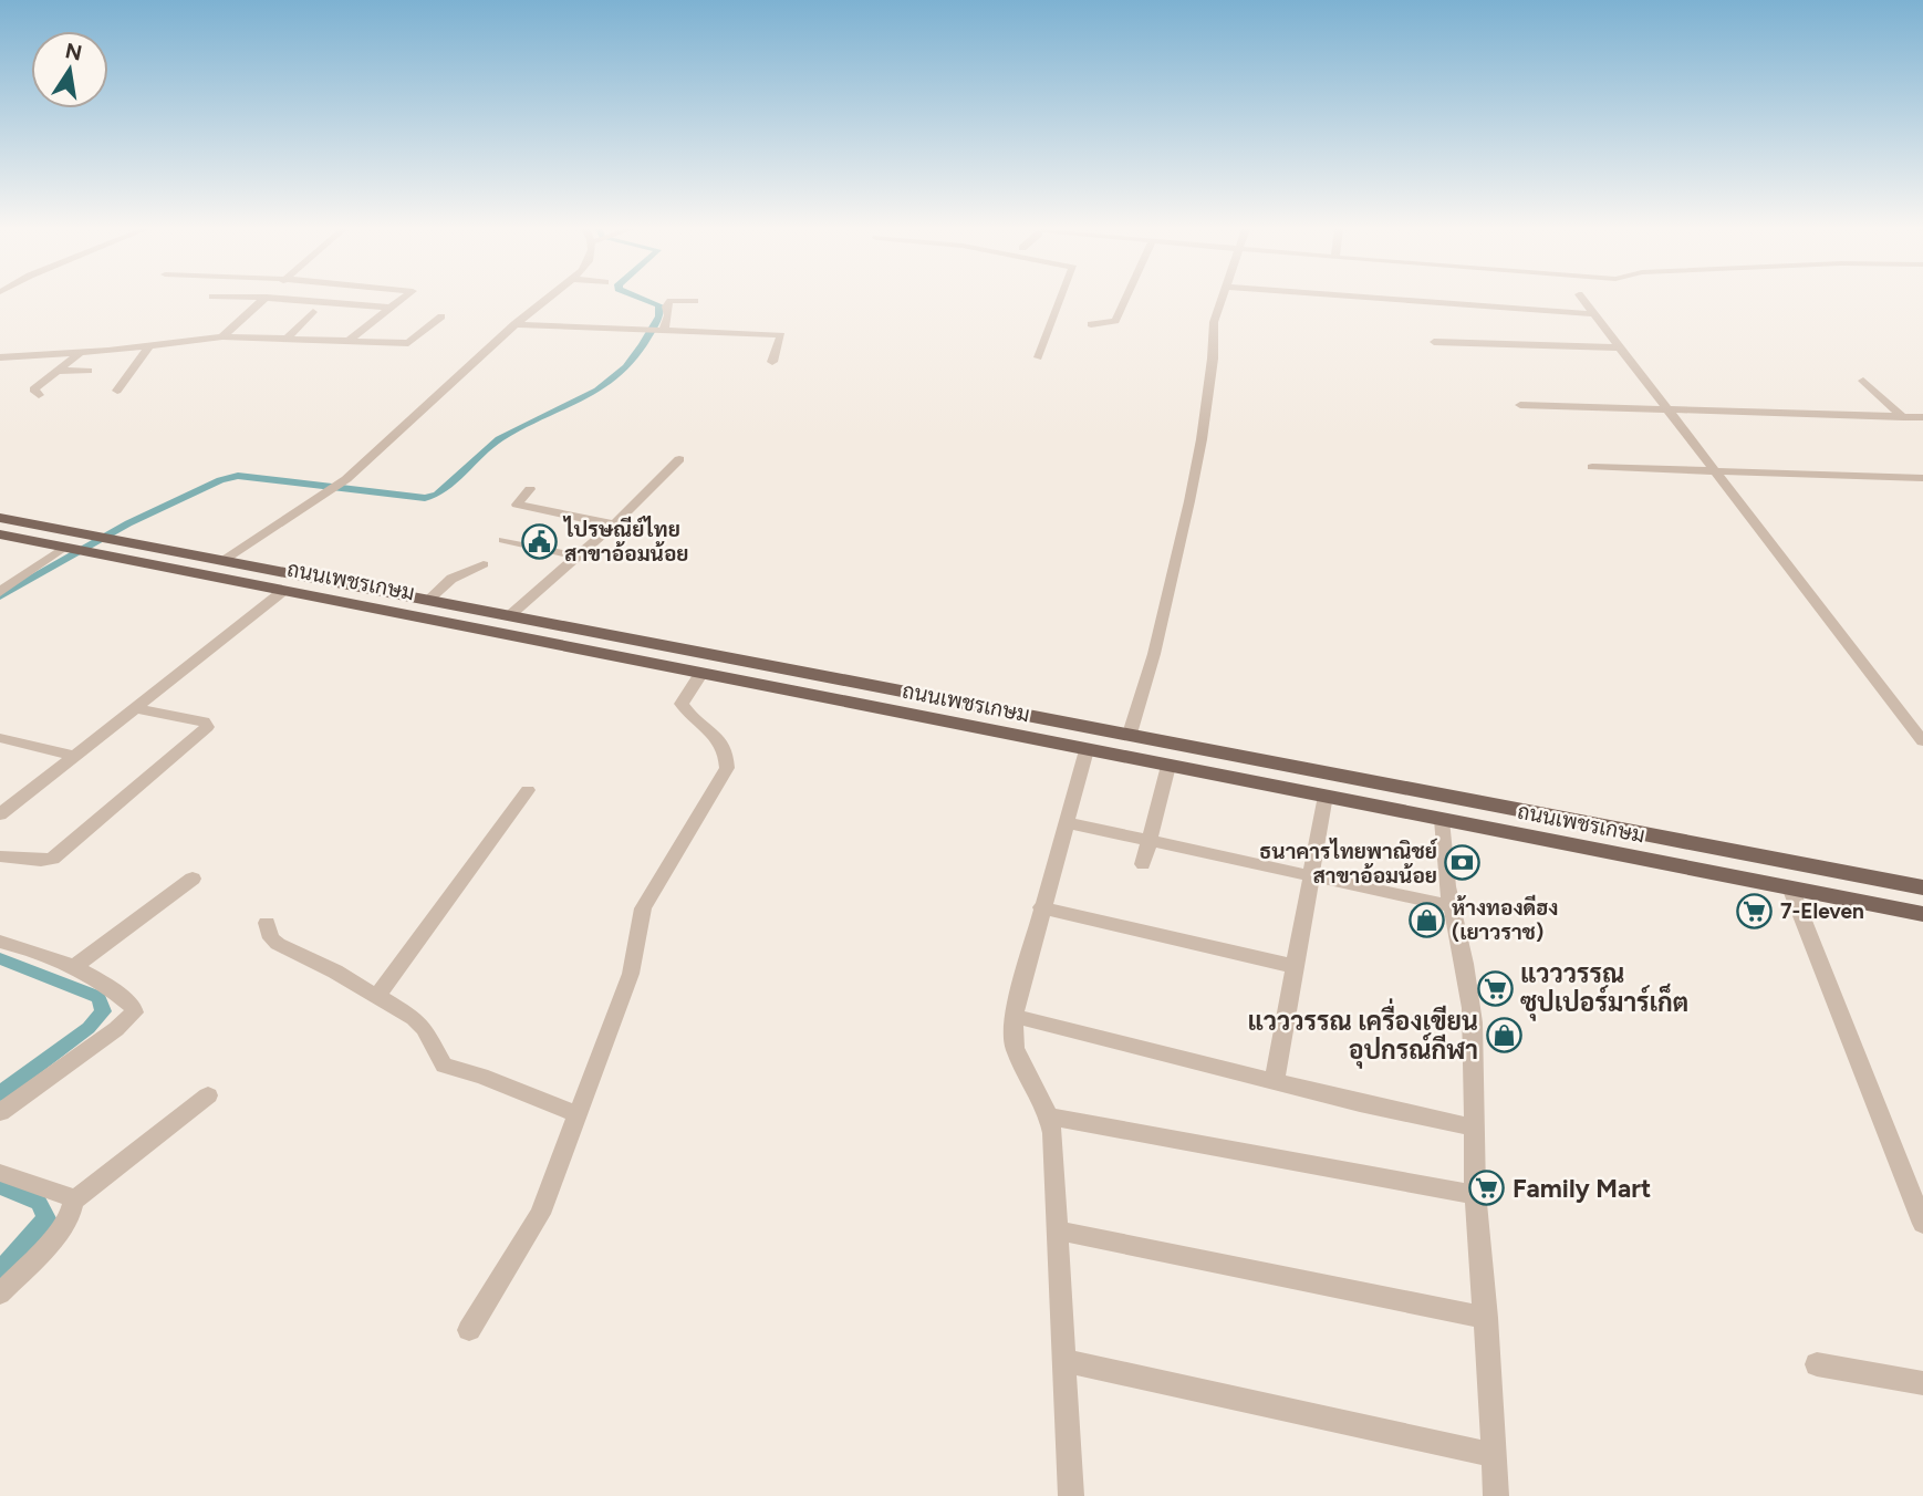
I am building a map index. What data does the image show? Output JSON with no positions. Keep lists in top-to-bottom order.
{
  "streets": {
    "main road": ["ถนนเพชรเกษม"]
  },
  "places": {
    "public building": ["ไปรษณีย์ไทย สาขาอ้อมน้อย"],
    "bank": ["ธนาคารไทยพาณิชย์ สาขาอ้อมน้อย"],
    "supermarket": ["7-Eleven", "แวววรรณ ซุปเปอร์มาร์เก็ต", "Family Mart"],
    "shop": ["ห้างทองดีฮง (เยาวราช)", "แวววรรณ เครื่องเขียน อุปกรณ์กีฬา"]
  },
  "north": "top"
}
